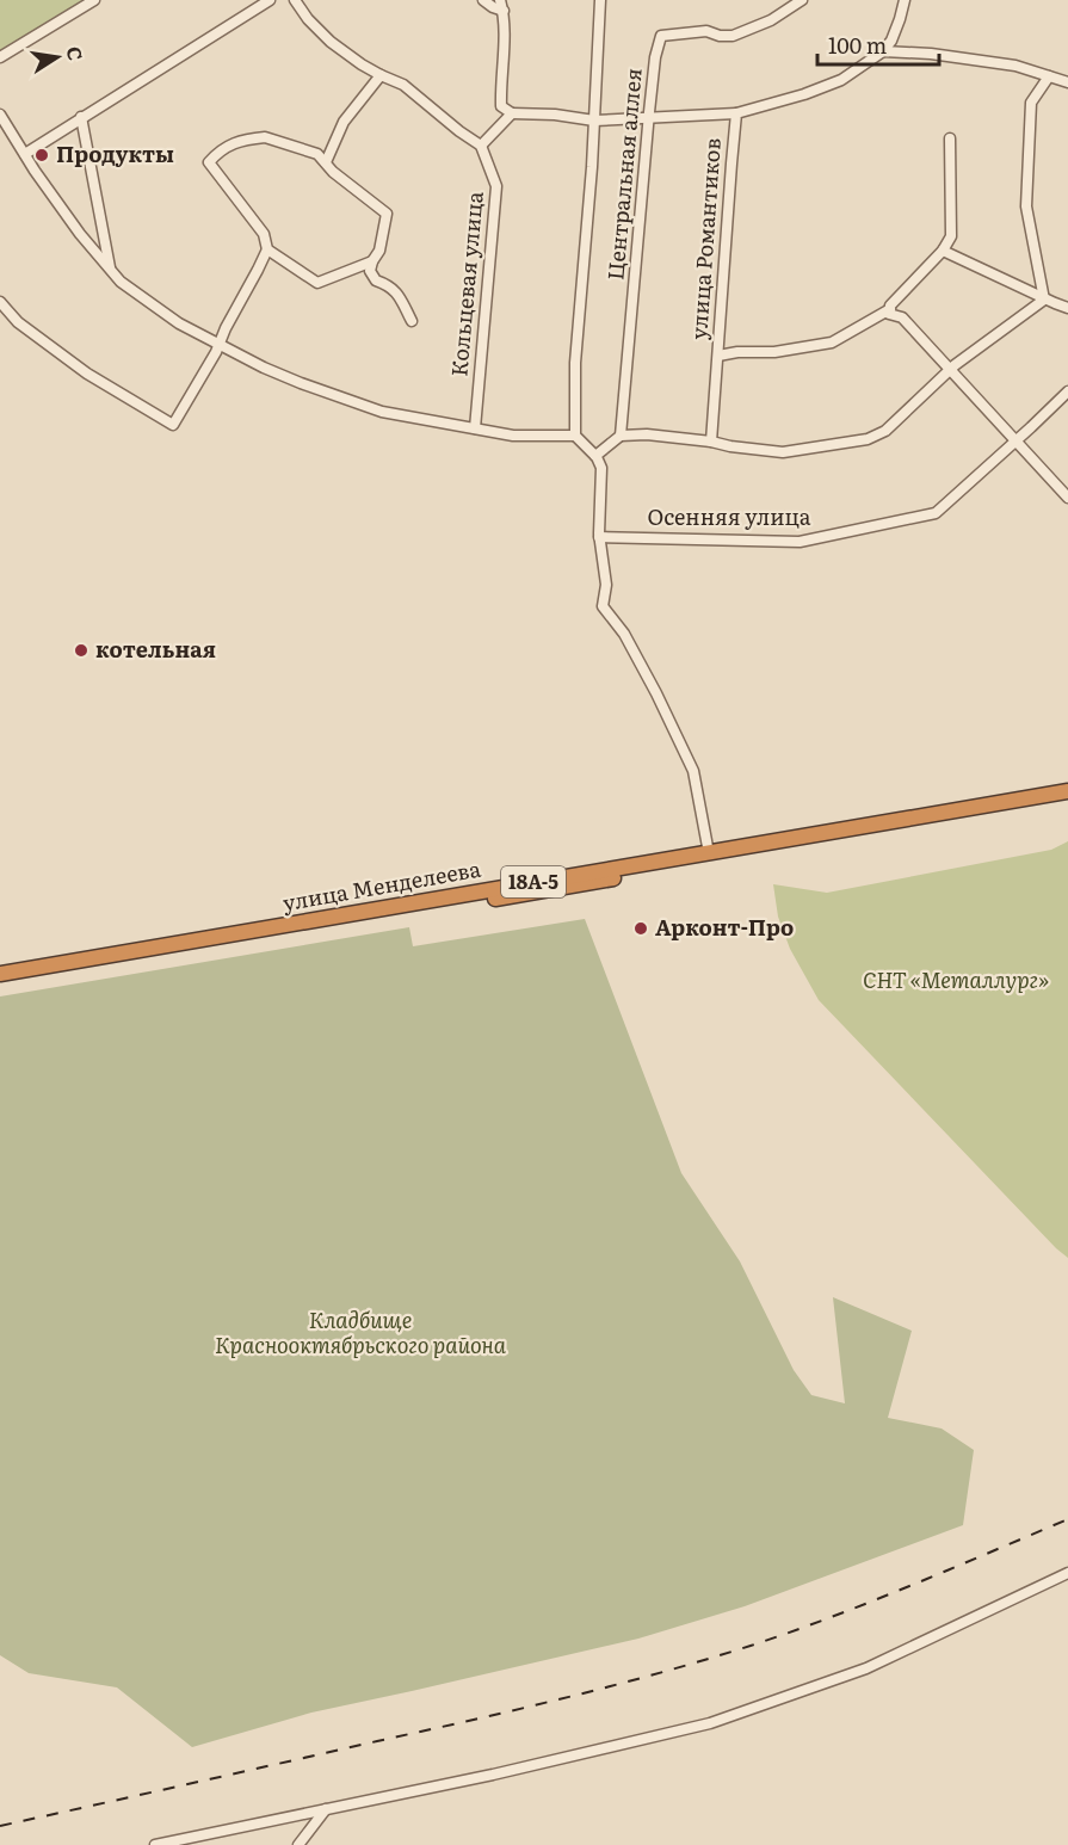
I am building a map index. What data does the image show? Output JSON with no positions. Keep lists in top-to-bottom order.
{
  "streets": {
    "highway": ["18А-5", "улица Менделеева"],
    "street": [
      "Центральная аллея",
      "улица Романтиков",
      "Кольцевая улица",
      "Осенняя улица"
    ]
  },
  "parks": ["СНТ «Металлург»", "Кладбище Краснооктябрьского района"],
  "places": ["Продукты", "котельная", "Арконт-Про"],
  "scale_bar": "100 m",
  "north": "right"
}
